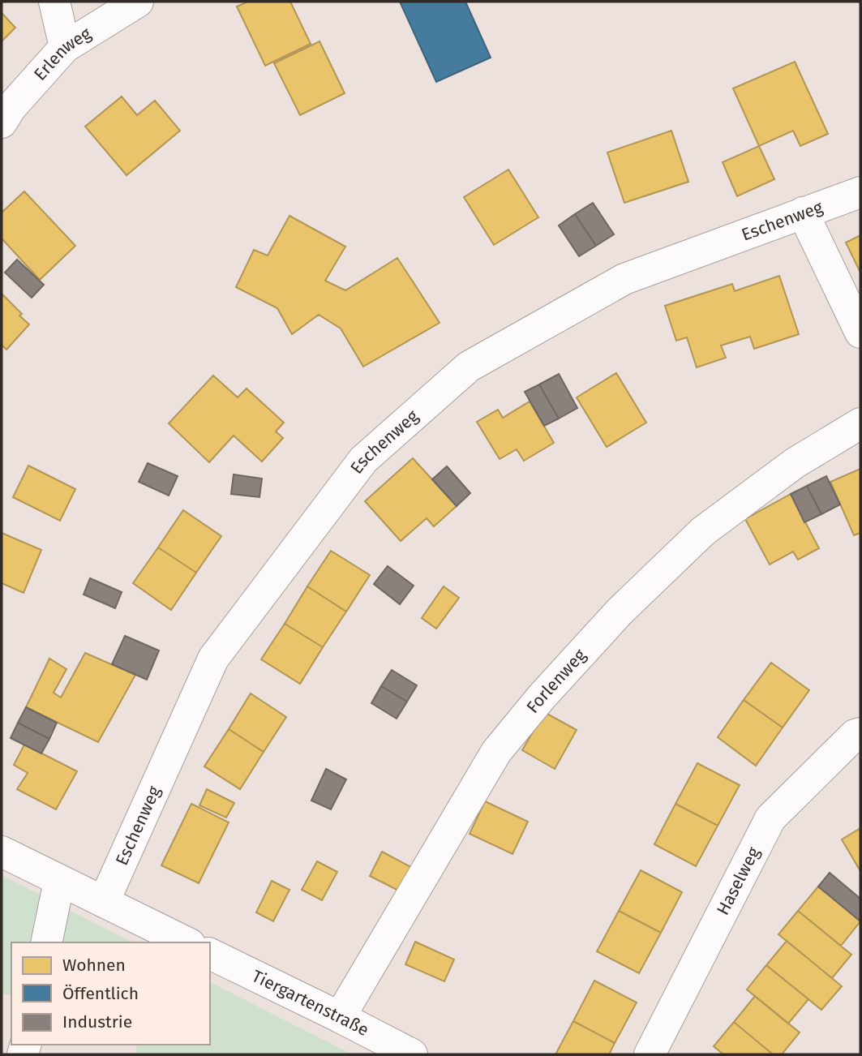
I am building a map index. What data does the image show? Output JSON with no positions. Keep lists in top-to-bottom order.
{
  "streets": {
    "street": [
      "Erlenweg",
      "Eschenweg",
      "Forlenweg",
      "Haselweg",
      "Tiergartenstraße"
    ]
  },
  "crossings": [
    ["Forlenweg", "Tiergartenstraße"]
  ],
  "legend": ["Wohnen", "Öffentlich", "Industrie"]
}
